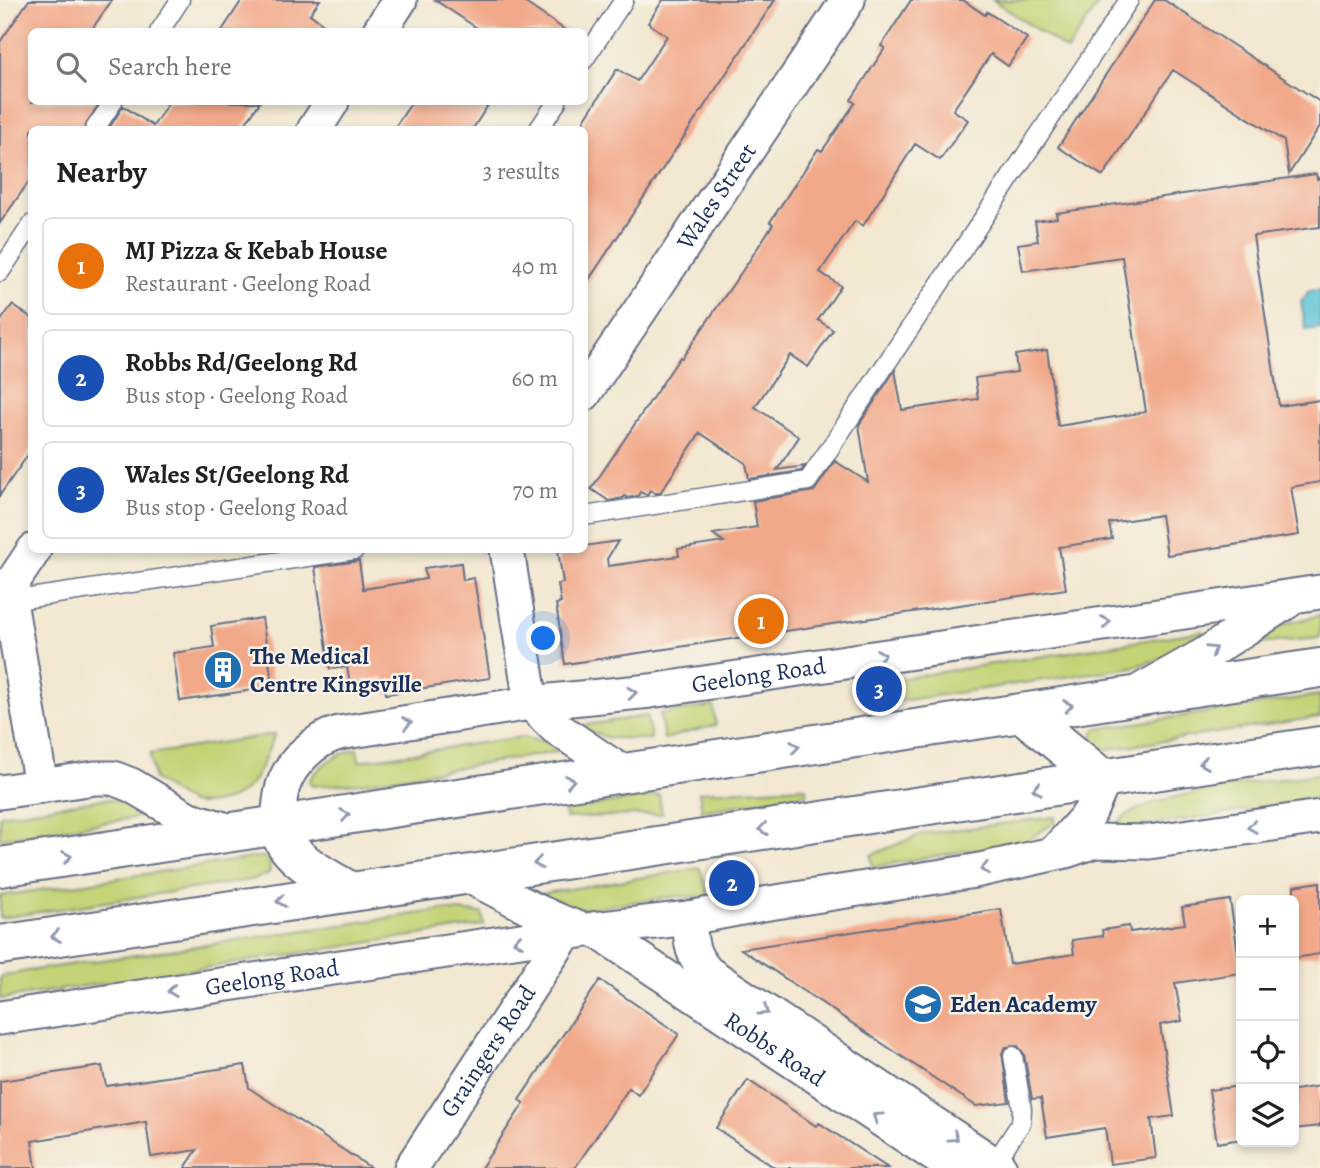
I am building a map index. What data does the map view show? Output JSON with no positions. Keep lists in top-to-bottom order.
{
  "streets": {
    "highway": ["Geelong Road"],
    "street": ["Wales Street", "Robbs Road", "Graingers Road"]
  },
  "crossings": [
    ["Geelong Road", "Robbs Road"],
    ["Geelong Road", "Graingers Road"],
    ["Robbs Road", "Graingers Road"]
  ],
  "places": {
    "building": ["The Medical Centre Kingsville"],
    "school or university": ["Eden Academy"]
  },
  "page": {
    "search": "Search here",
    "heading": ["Nearby", "3 results"],
    "list": [
      {
        "mark": "1",
        "name": "MJ Pizza & Kebab House",
        "note": "Restaurant · Geelong Road",
        "value": "40 m"
      },
      {
        "mark": "2",
        "name": "Robbs Rd/Geelong Rd",
        "note": "Bus stop · Geelong Road",
        "value": "60 m"
      },
      {
        "mark": "3",
        "name": "Wales St/Geelong Rd",
        "note": "Bus stop · Geelong Road",
        "value": "70 m"
      }
    ],
    "pins": ["1", "3", "2"],
    "map_buttons": ["+", "−"]
  }
}
